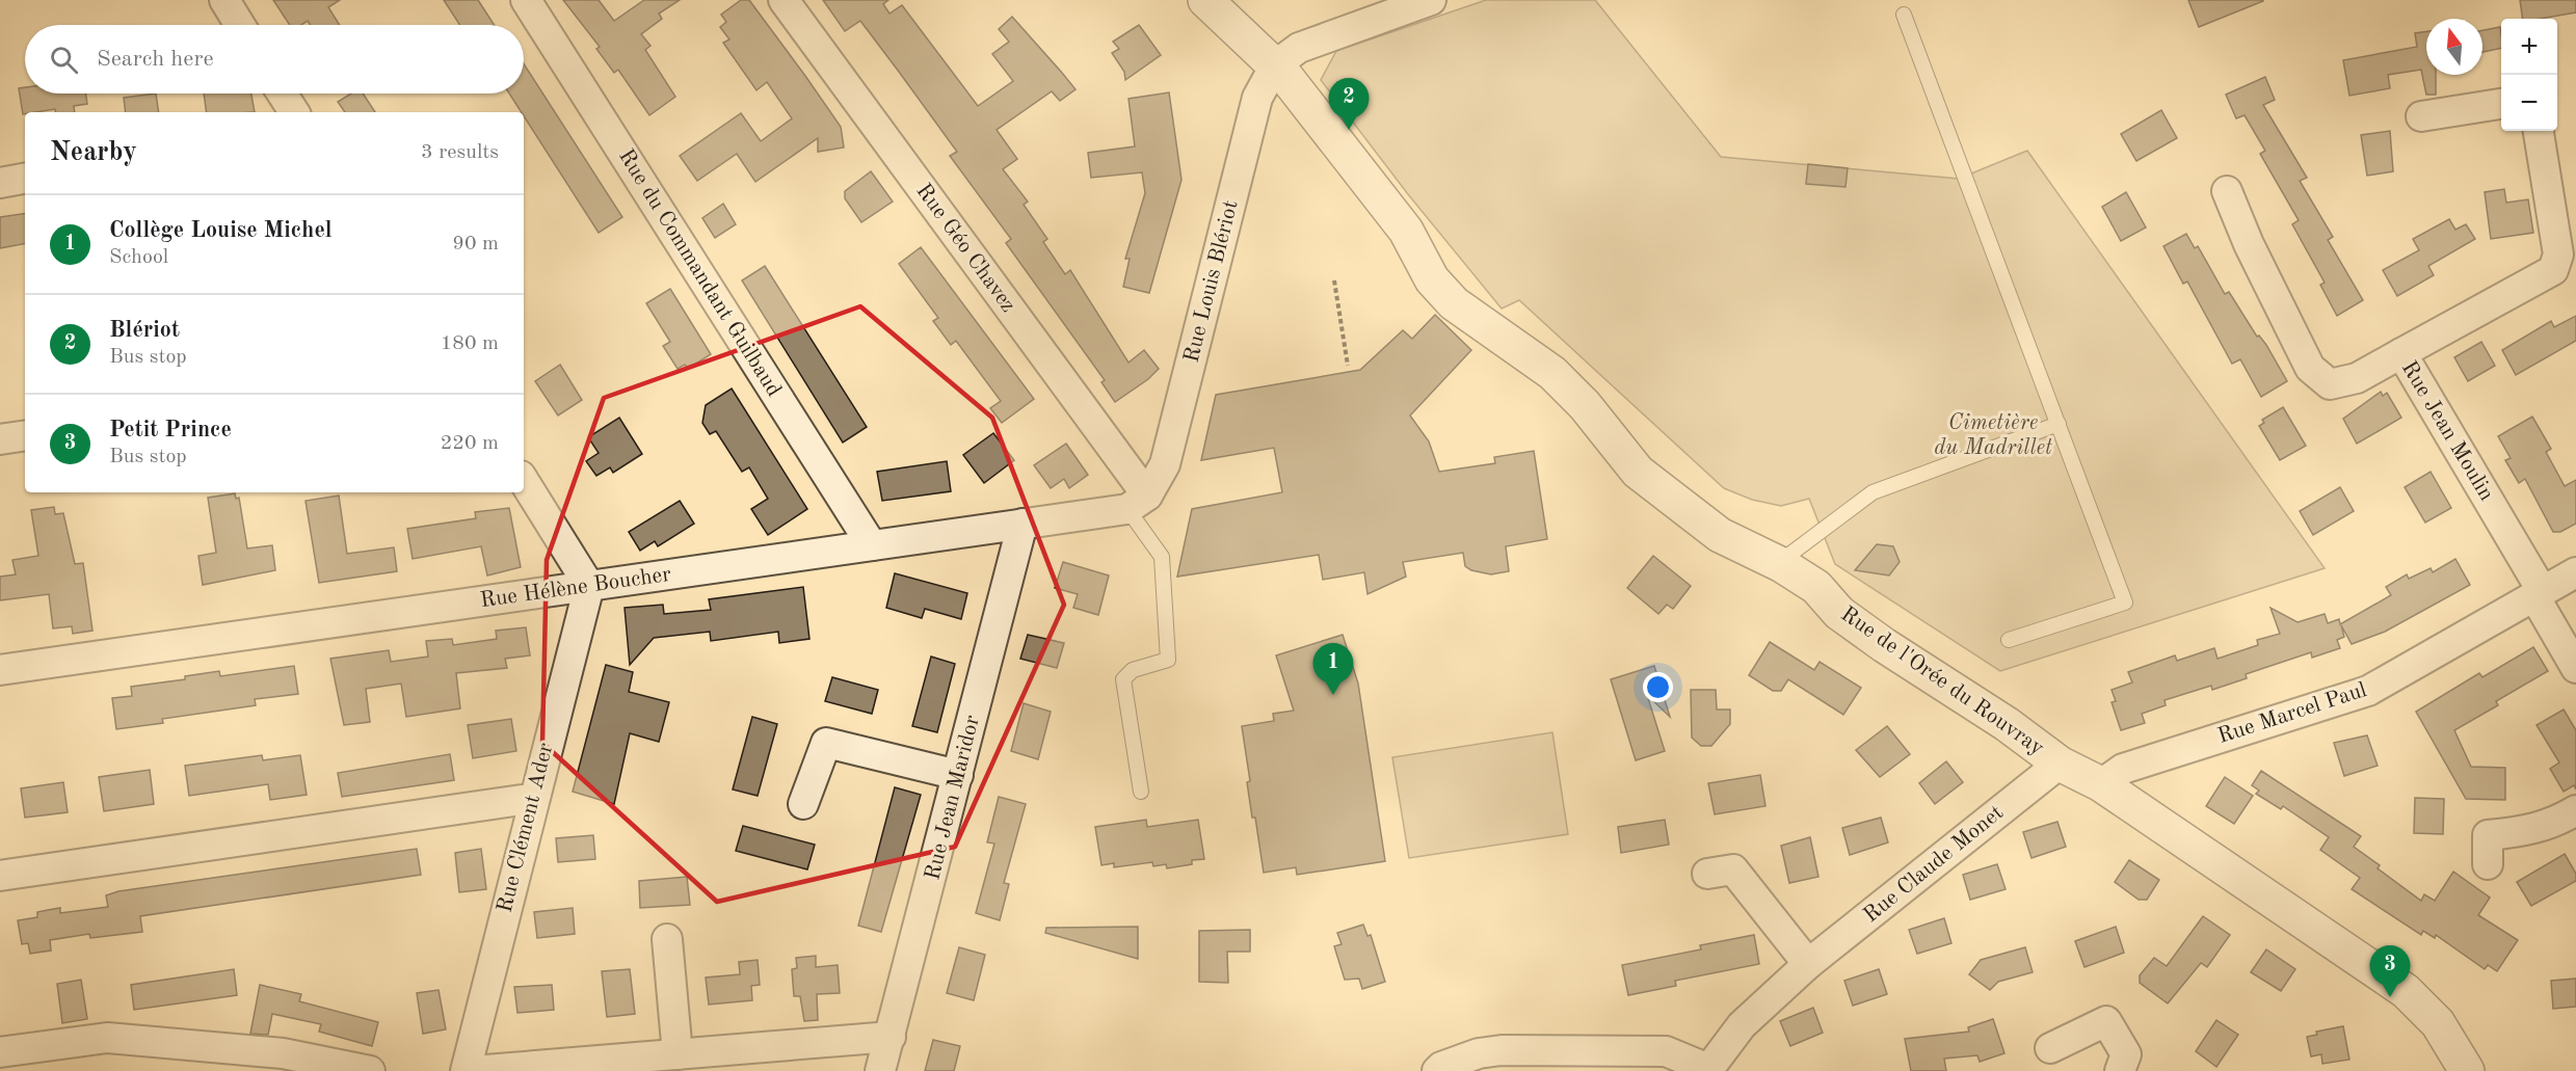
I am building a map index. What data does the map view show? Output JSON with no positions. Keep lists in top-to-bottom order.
{
  "streets": {
    "street": [
      "Rue Géo Chavez",
      "Rue du Commandant Guilbaud",
      "Rue Louis Blériot",
      "Rue Jean Moulin",
      "Rue Hélène Boucher",
      "Rue de l'Orée du Rouvray",
      "Rue Marcel Paul",
      "Rue Jean Maridor",
      "Rue Clément Ader",
      "Rue Claude Monet"
    ]
  },
  "crossings": [
    ["Rue Géo Chavez", "Rue Louis Blériot"],
    ["Rue Géo Chavez", "Rue Hélène Boucher"],
    ["Rue du Commandant Guilbaud", "Rue Hélène Boucher"],
    ["Rue Louis Blériot", "Rue Hélène Boucher"],
    ["Rue Louis Blériot", "Rue de l'Orée du Rouvray"],
    ["Rue Jean Moulin", "Rue Marcel Paul"],
    ["Rue Hélène Boucher", "Rue Jean Maridor"],
    ["Rue Hélène Boucher", "Rue Clément Ader"],
    ["Rue de l'Orée du Rouvray", "Rue Marcel Paul"],
    ["Rue de l'Orée du Rouvray", "Rue Claude Monet"]
  ],
  "parks": ["Cimetière du Madrillet"],
  "north": "top",
  "page": {
    "map_buttons": ["+", "−"],
    "search": "Search here",
    "pins": ["2", "1", "3"],
    "heading": ["Nearby", "3 results"],
    "list": [
      {
        "mark": "1",
        "name": "Collège Louise Michel",
        "note": "School",
        "value": "90 m"
      },
      {
        "mark": "2",
        "name": "Blériot",
        "note": "Bus stop",
        "value": "180 m"
      },
      {
        "mark": "3",
        "name": "Petit Prince",
        "note": "Bus stop",
        "value": "220 m"
      }
    ]
  }
}
